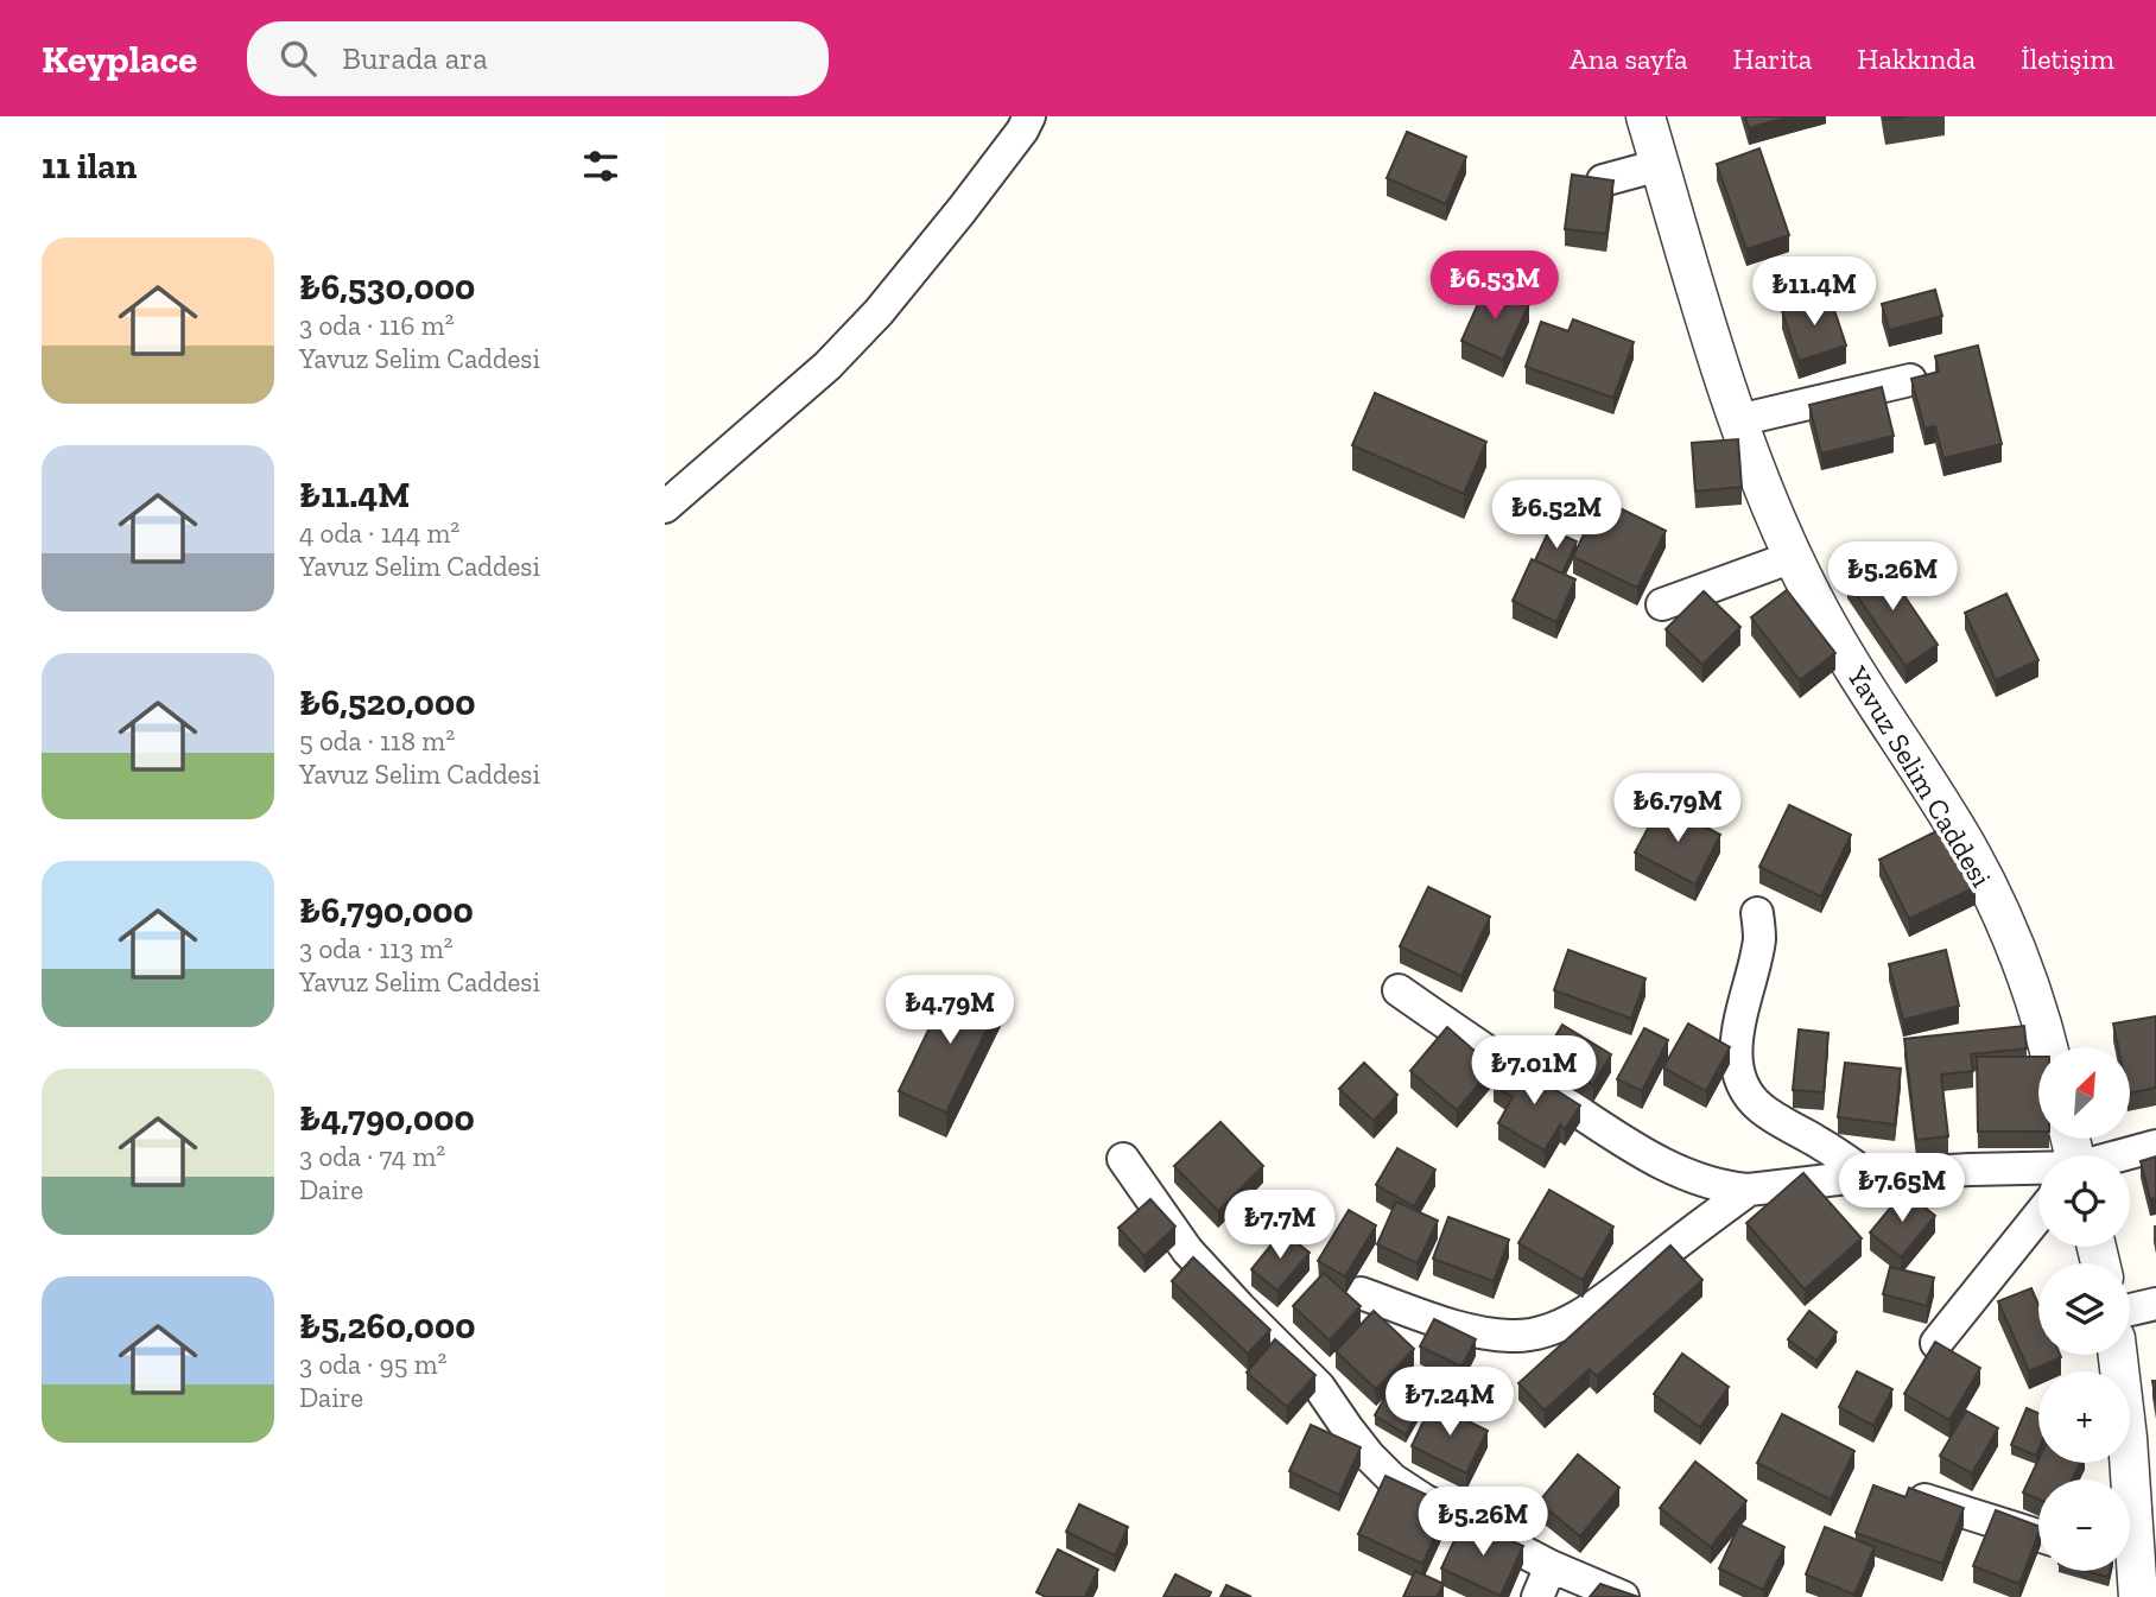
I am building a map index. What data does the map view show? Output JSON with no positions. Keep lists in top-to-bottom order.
{
  "streets": {
    "street": ["Yavuz Selim Caddesi"]
  },
  "north": "top right",
  "page": {
    "header": "Keyplace",
    "search": "Burada ara",
    "nav": [
      "Ana sayfa",
      "Harita",
      "Hakkında",
      "İletişim"
    ],
    "heading": "11 ilan",
    "list": [
      {
        "name": "₺6,530,000",
        "note": "3 oda · 116 m² · Yavuz Selim Caddesi"
      },
      {
        "name": "₺11.4M",
        "note": "4 oda · 144 m² · Yavuz Selim Caddesi"
      },
      {
        "name": "₺6,520,000",
        "note": "5 oda · 118 m² · Yavuz Selim Caddesi"
      },
      {
        "name": "₺6,790,000",
        "note": "3 oda · 113 m² · Yavuz Selim Caddesi"
      },
      {
        "name": "₺4,790,000",
        "note": "3 oda · 74 m² · Daire"
      },
      {
        "name": "₺5,260,000",
        "note": "3 oda · 95 m² · Daire"
      }
    ],
    "price": [
      "₺6.53M",
      "₺11.4M",
      "₺6.52M",
      "₺5.26M",
      "₺6.79M",
      "₺4.79M",
      "₺7.01M",
      "₺7.65M",
      "₺7.7M",
      "₺7.24M",
      "₺5.26M"
    ],
    "map_buttons": ["+", "−"]
  }
}
